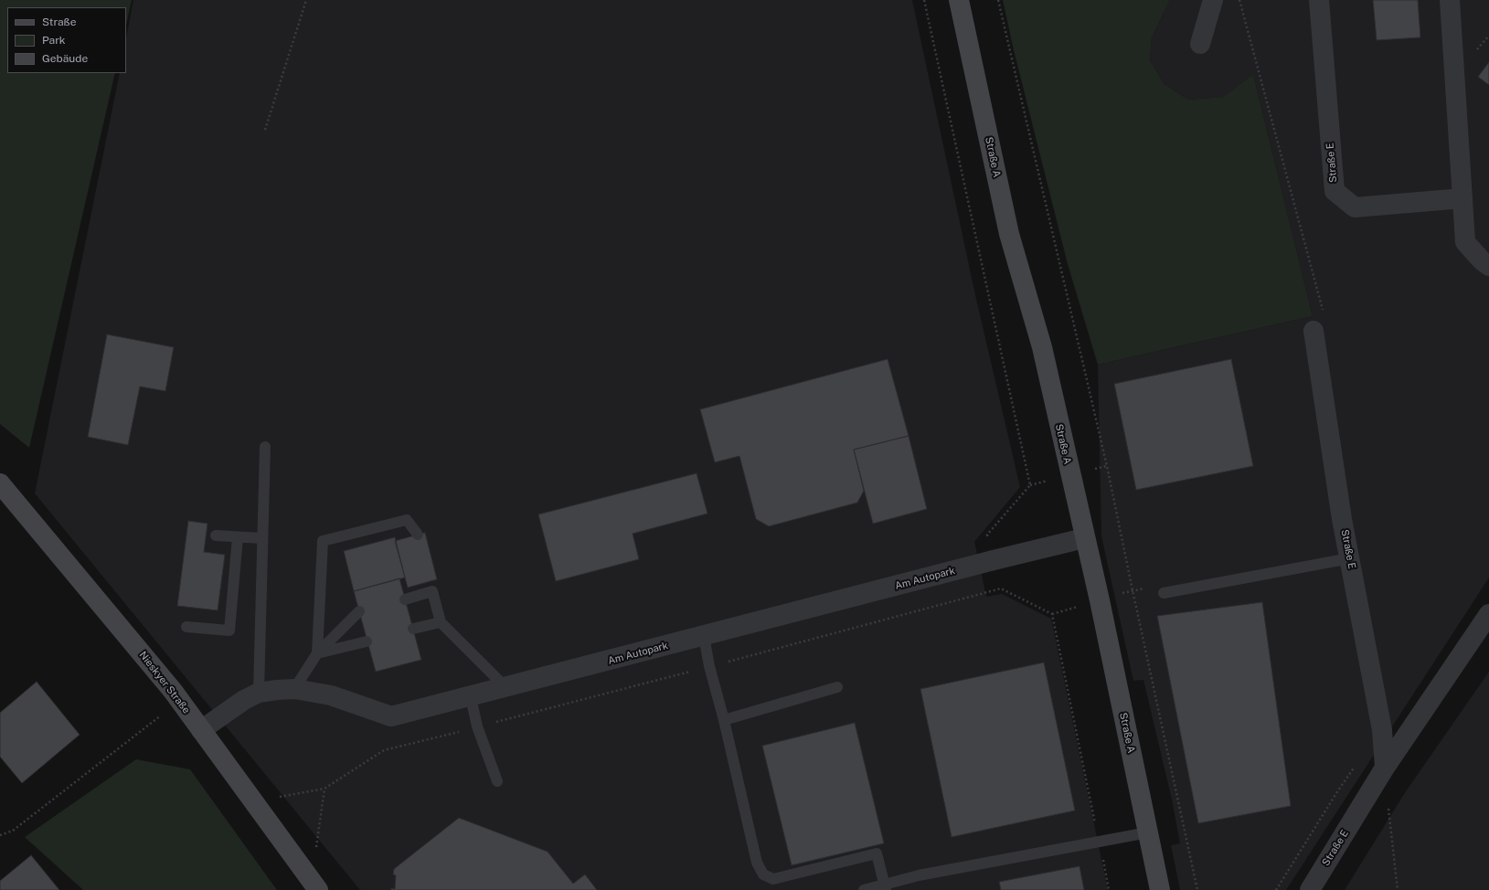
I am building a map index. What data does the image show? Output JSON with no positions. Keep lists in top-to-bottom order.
{
  "streets": {
    "street": [
      "Straße A",
      "Straße E",
      "Am Autopark",
      "Nieskyer Straße"
    ]
  },
  "crossings": [
    ["Straße A", "Am Autopark"],
    ["Am Autopark", "Nieskyer Straße"]
  ],
  "legend": ["Straße", "Park", "Gebäude"]
}
